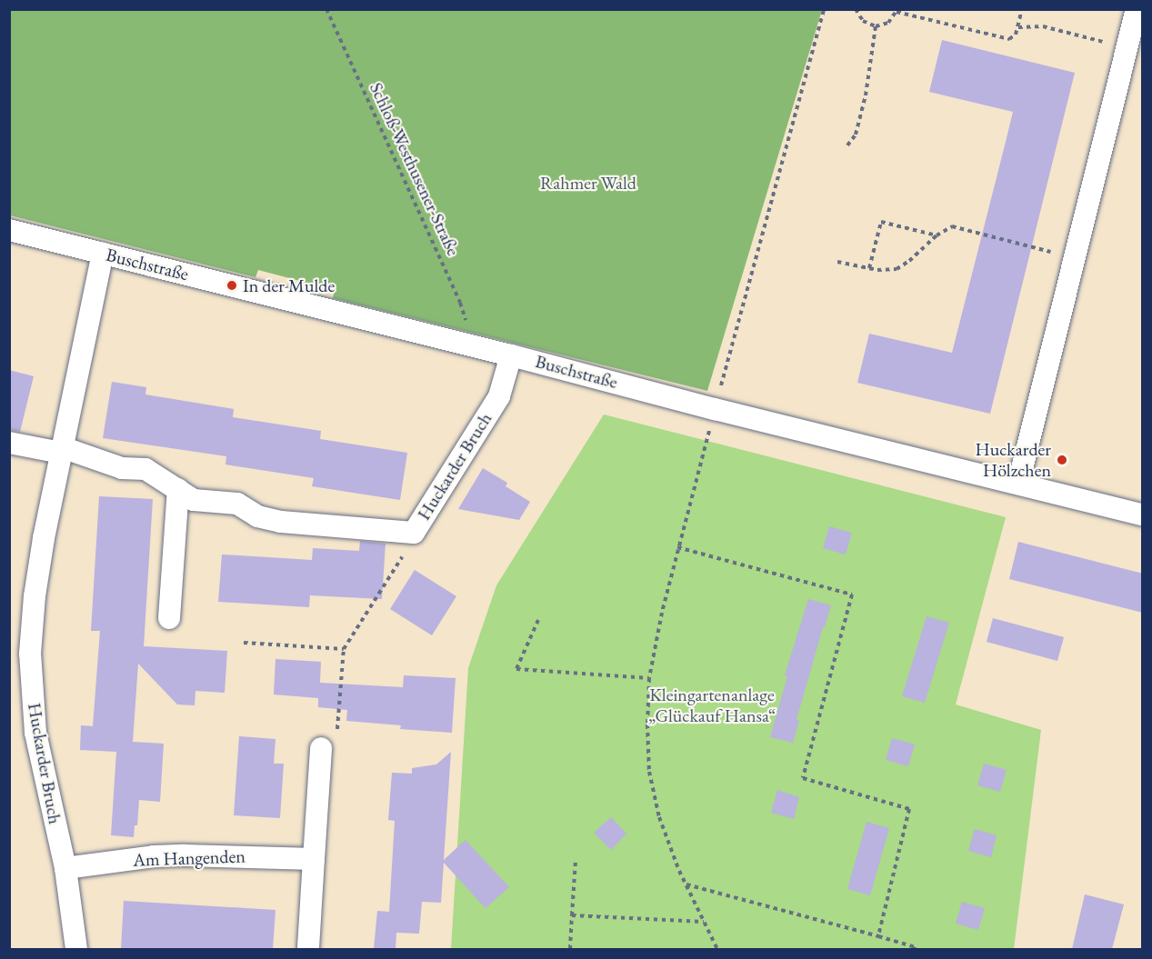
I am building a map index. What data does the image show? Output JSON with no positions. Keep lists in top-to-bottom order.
{
  "streets": {
    "street": ["Buschstraße", "Huckarder Bruch", "Am Hangenden"],
    "path": ["Schloß-Westhusener-Straße"]
  },
  "crossings": [
    ["Schloß-Westhusener-Straße", "Buschstraße"],
    ["Buschstraße", "Huckarder Bruch"],
    ["Huckarder Bruch", "Am Hangenden"]
  ],
  "parks": ["Rahmer Wald", "Kleingartenanlage „Glückauf Hansa“"],
  "places": ["In der Mulde", "Huckarder Hölzchen"]
}
